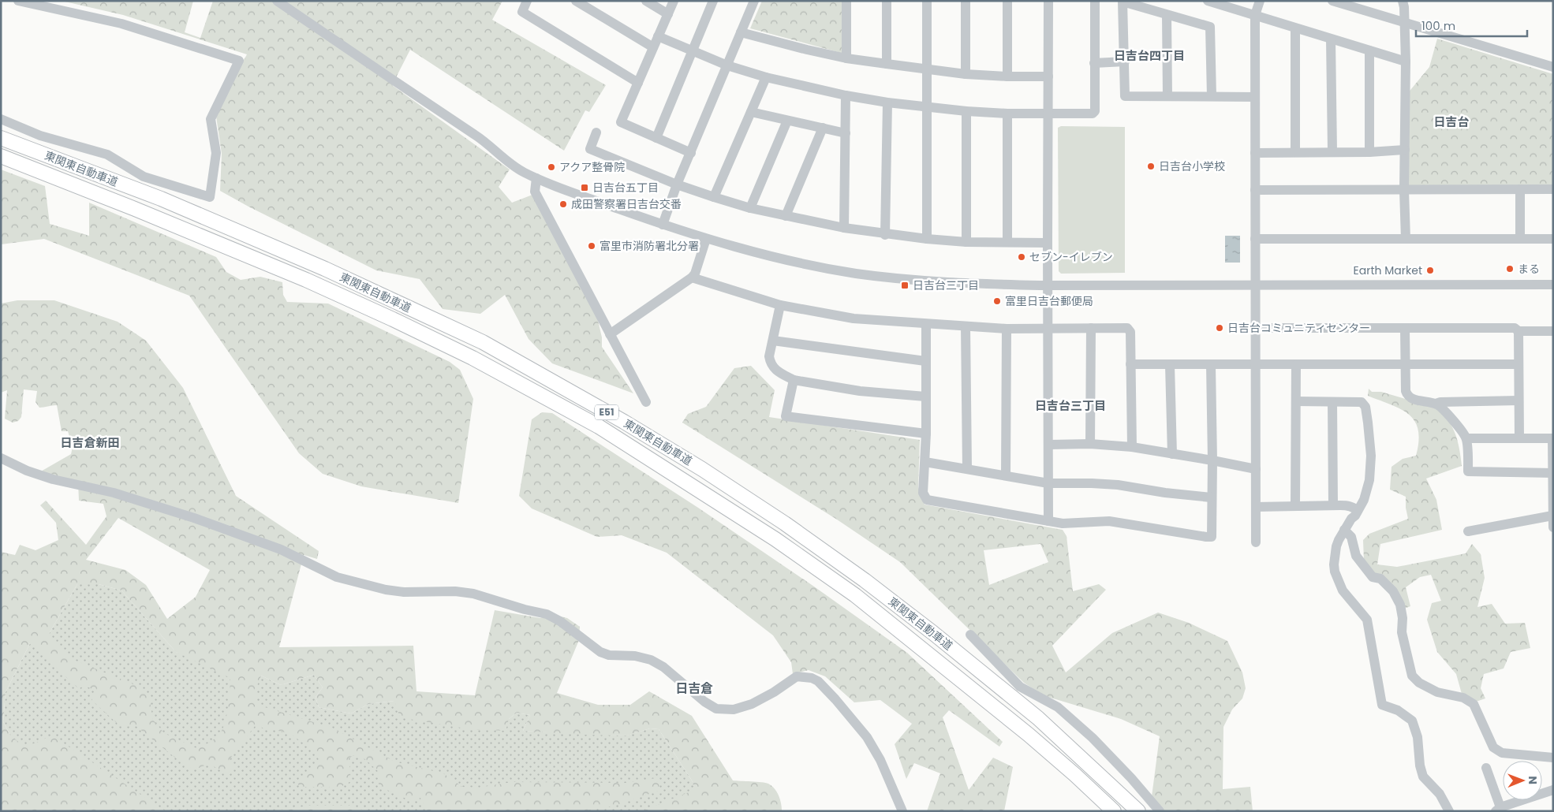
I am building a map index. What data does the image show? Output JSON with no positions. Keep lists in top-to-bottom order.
{
  "streets": {
    "highway": ["東関東自動車道", "E51"]
  },
  "districts": [
    "日吉台四丁目",
    "日吉台",
    "日吉台三丁目",
    "日吉倉新田",
    "日吉倉"
  ],
  "places": {
    "other": [
      "日吉台小学校",
      "アクア整骨院",
      "成田警察署日吉台交番",
      "富里市消防署北分署",
      "セブン-イレブン",
      "まる",
      "Earth Market",
      "富里日吉台郵便局",
      "日吉台コミュニティセンター"
    ],
    "transit": ["日吉台五丁目", "日吉台三丁目"]
  },
  "scale_bar": "100 m",
  "north": "right"
}
